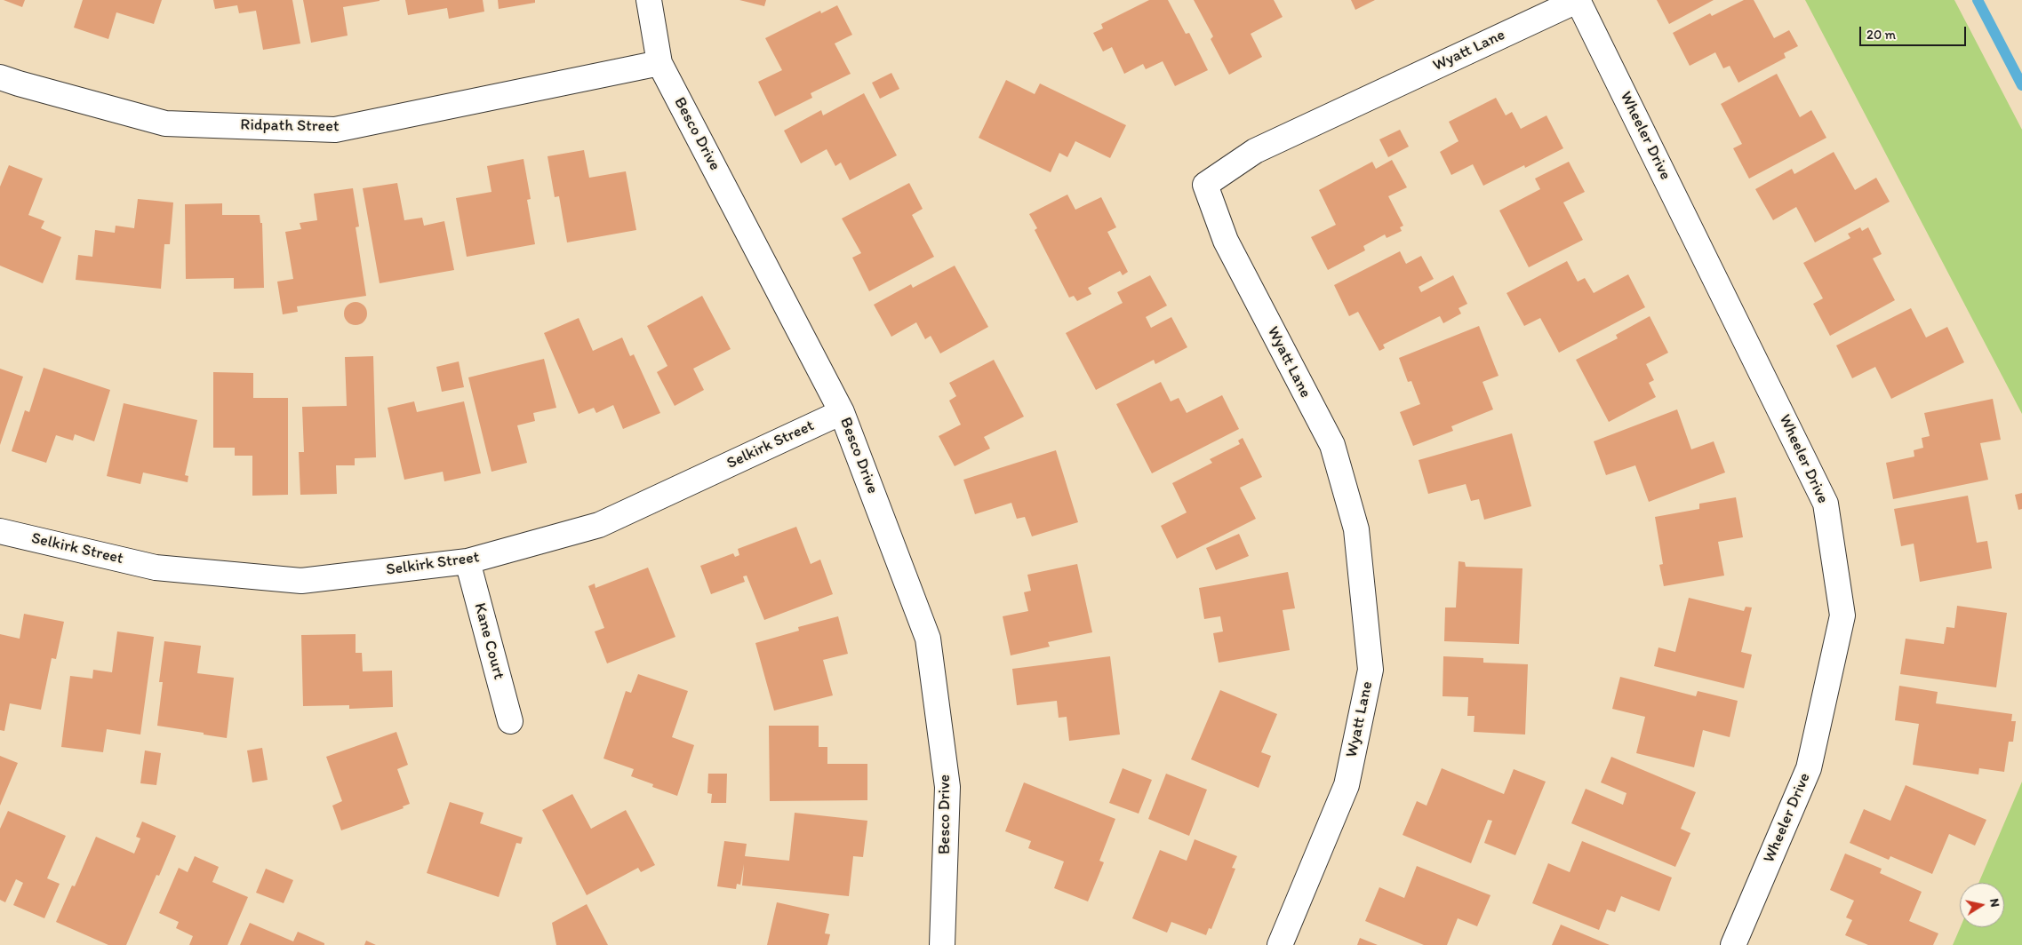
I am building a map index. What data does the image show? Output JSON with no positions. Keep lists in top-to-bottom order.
{
  "streets": {
    "street": [
      "Wyatt Lane",
      "Ridpath Street",
      "Besco Drive",
      "Wheeler Drive",
      "Selkirk Street",
      "Kane Court"
    ]
  },
  "crossings": [
    ["Wyatt Lane", "Wheeler Drive"],
    ["Ridpath Street", "Besco Drive"],
    ["Besco Drive", "Selkirk Street"],
    ["Selkirk Street", "Kane Court"]
  ],
  "scale_bar": "20 m",
  "north": "right"
}
